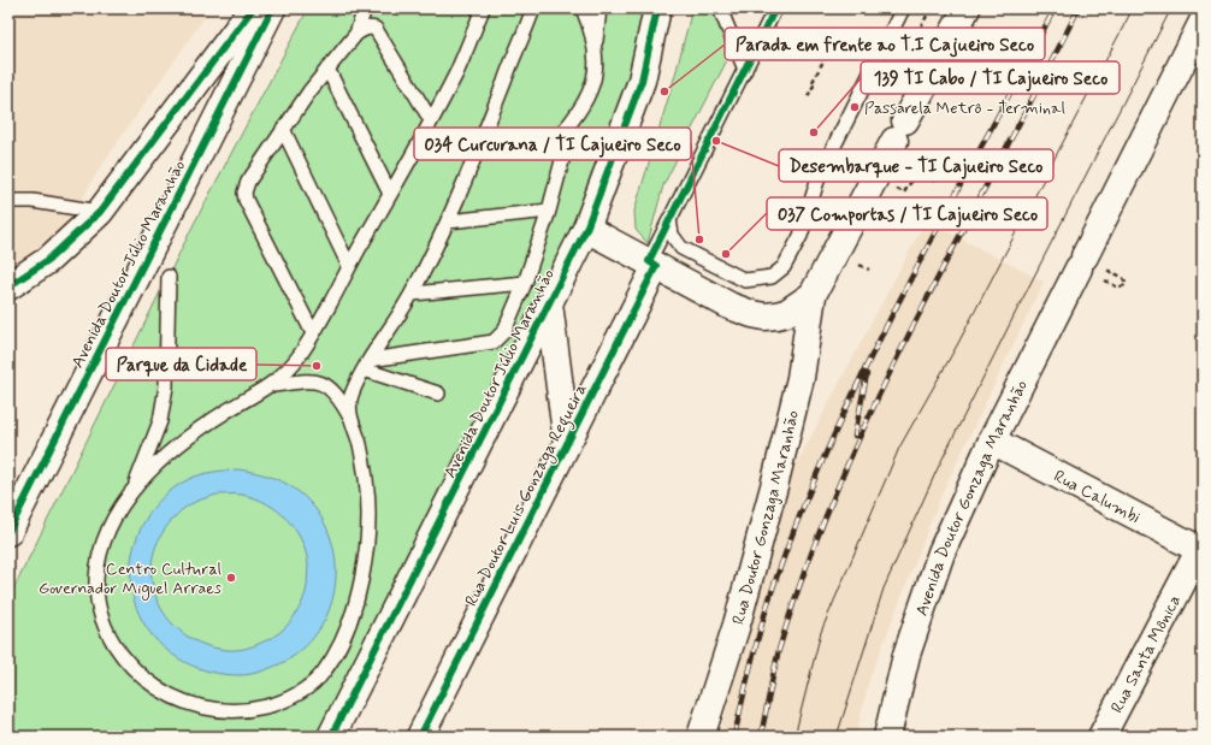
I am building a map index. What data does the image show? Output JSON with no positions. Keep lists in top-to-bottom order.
{
  "streets": {
    "main road": [
      "Avenida Doutor Júlio Maranhão",
      "Rua Doutor Luis Gonzaga Regueira",
      "Rua Calumbi",
      "Avenida Doutor Gonzaga Maranhão",
      "Rua Doutor Gonzaga Maranhão",
      "Rua Santa Mônica"
    ]
  },
  "crossings": [
    ["Rua Calumbi", "Avenida Doutor Gonzaga Maranhão"],
    ["Rua Calumbi", "Rua Santa Mônica"]
  ],
  "places": [
    "Parada em frente ao T.I Cajueiro Seco",
    "Passarela Metrô - Terminal",
    "139 TI Cabo / TI Cajueiro Seco",
    "Desembarque - TI Cajueiro Seco",
    "034 Curcurana / TI Cajueiro Seco",
    "037 Comportas / TI Cajueiro Seco",
    "Parque da Cidade",
    "Centro Cultural Governador Miguel Arraes"
  ]
}
